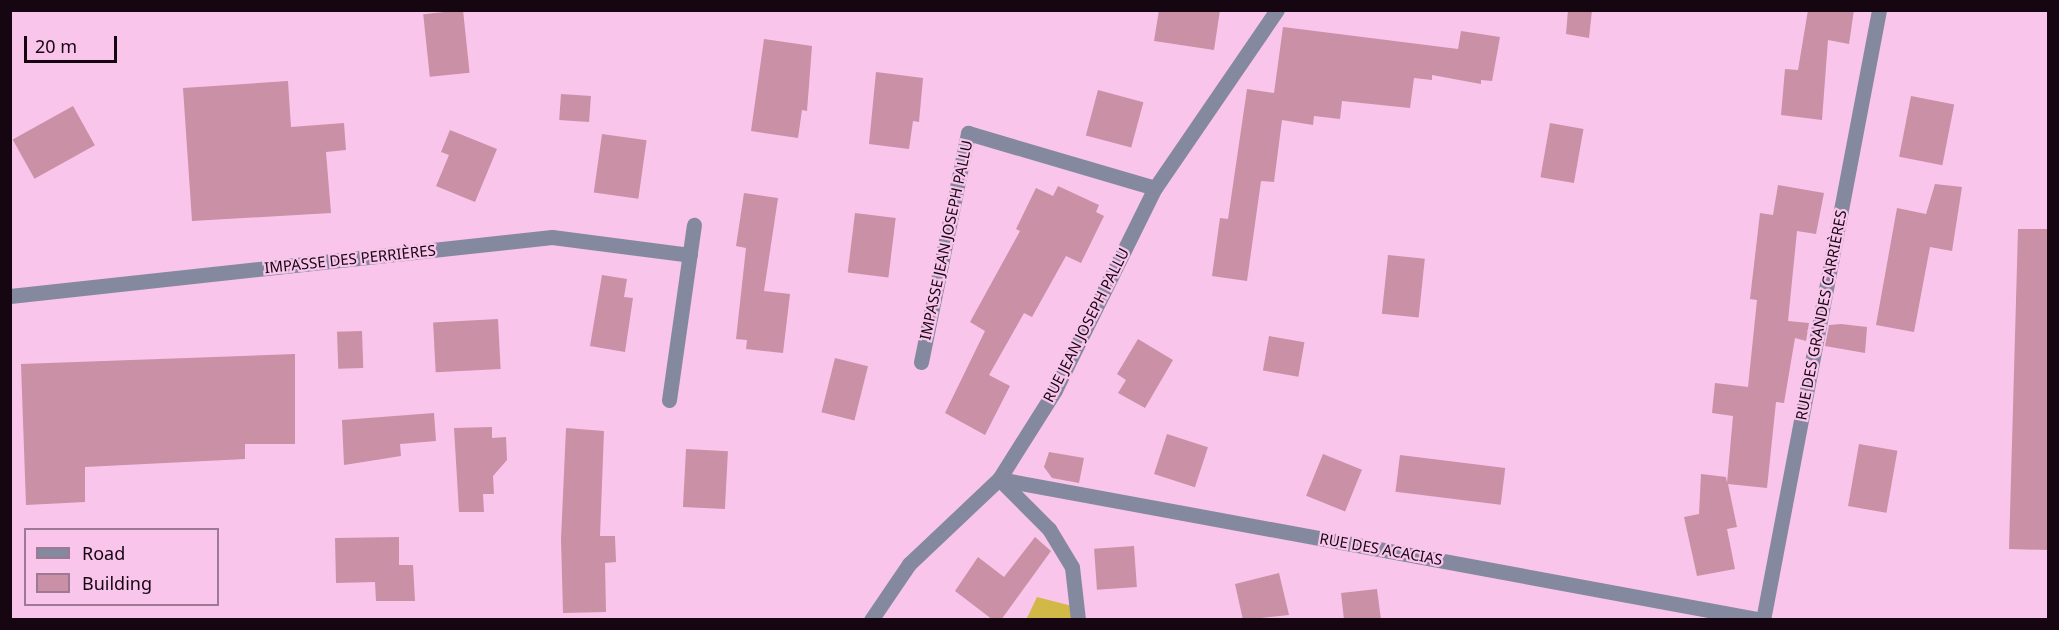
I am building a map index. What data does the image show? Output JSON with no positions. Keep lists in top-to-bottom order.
{
  "streets": {
    "street": [
      "IMPASSE JEAN JOSEPH PALLU",
      "IMPASSE DES PERRIÈRES",
      "RUE DES GRANDES CARRIÈRES",
      "RUE JEAN JOSEPH PALLU",
      "RUE DES ACACIAS"
    ]
  },
  "crossings": [
    ["IMPASSE JEAN JOSEPH PALLU", "RUE JEAN JOSEPH PALLU"],
    ["RUE DES GRANDES CARRIÈRES", "RUE DES ACACIAS"],
    ["RUE JEAN JOSEPH PALLU", "RUE DES ACACIAS"]
  ],
  "legend": ["Road", "Building"],
  "scale_bar": "20 m"
}
